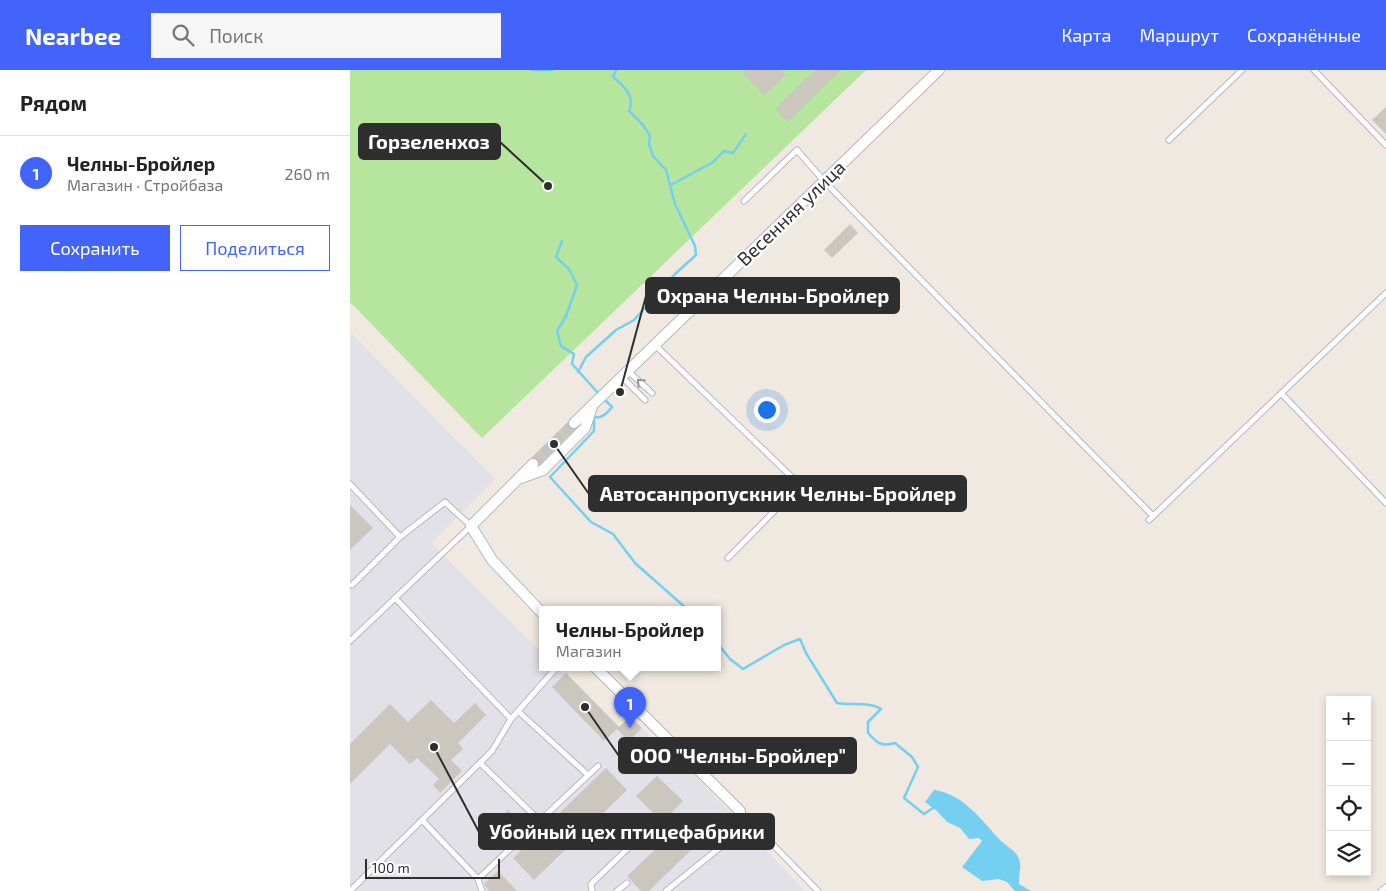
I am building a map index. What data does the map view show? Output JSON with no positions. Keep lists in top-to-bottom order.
{
  "streets": {
    "street": ["Весенняя улица"]
  },
  "places": [
    "Горзеленхоз",
    "Охрана Челны-Бройлер",
    "Автосанпропускник Челны-Бройлер",
    "ООО \"Челны-Бройлер\"",
    "Убойный цех птицефабрики"
  ],
  "scale_bar": "100 m",
  "page": {
    "header": "Nearbee",
    "search": "Поиск",
    "nav": ["Карта", "Маршрут", "Сохранённые"],
    "heading": "Рядом",
    "list": [
      {
        "mark": "1",
        "name": "Челны-Бройлер",
        "note": "Магазин · Стройбаза",
        "value": "260 m"
      }
    ],
    "buttons": ["Сохранить", "Поделиться"],
    "popup": ["Челны-Бройлер", "Магазин"],
    "pins": "1",
    "map_buttons": ["+", "−"],
    "scale": "100 m"
  }
}
